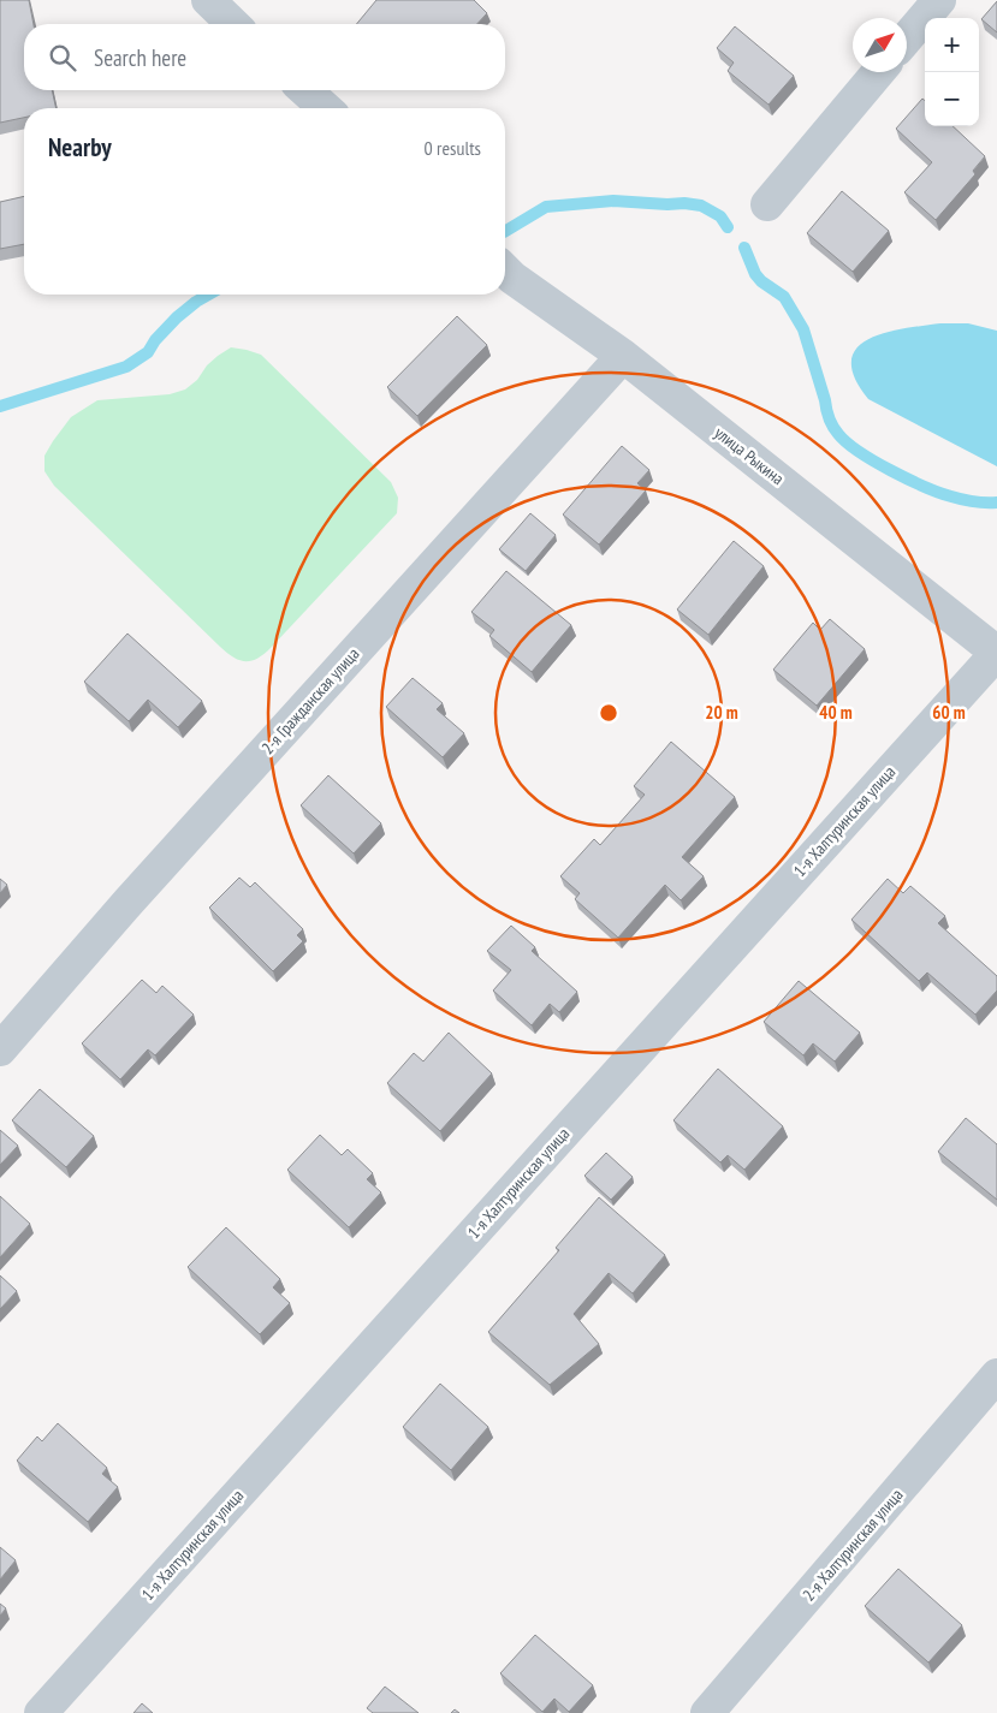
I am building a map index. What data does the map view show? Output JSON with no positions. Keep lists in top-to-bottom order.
{
  "streets": {
    "street": [
      "улица Рыкина",
      "2-я Гражданская улица",
      "1-я Халтуринская улица",
      "2-я Халтуринская улица"
    ]
  },
  "crossings": [
    ["улица Рыкина", "2-я Гражданская улица"],
    ["улица Рыкина", "1-я Халтуринская улица"]
  ],
  "north": "top right",
  "page": {
    "map_buttons": ["+", "−"],
    "search": "Search here",
    "heading": ["Nearby", "0 results"]
  },
  "rings": ["20 m", "40 m", "60 m"]
}
